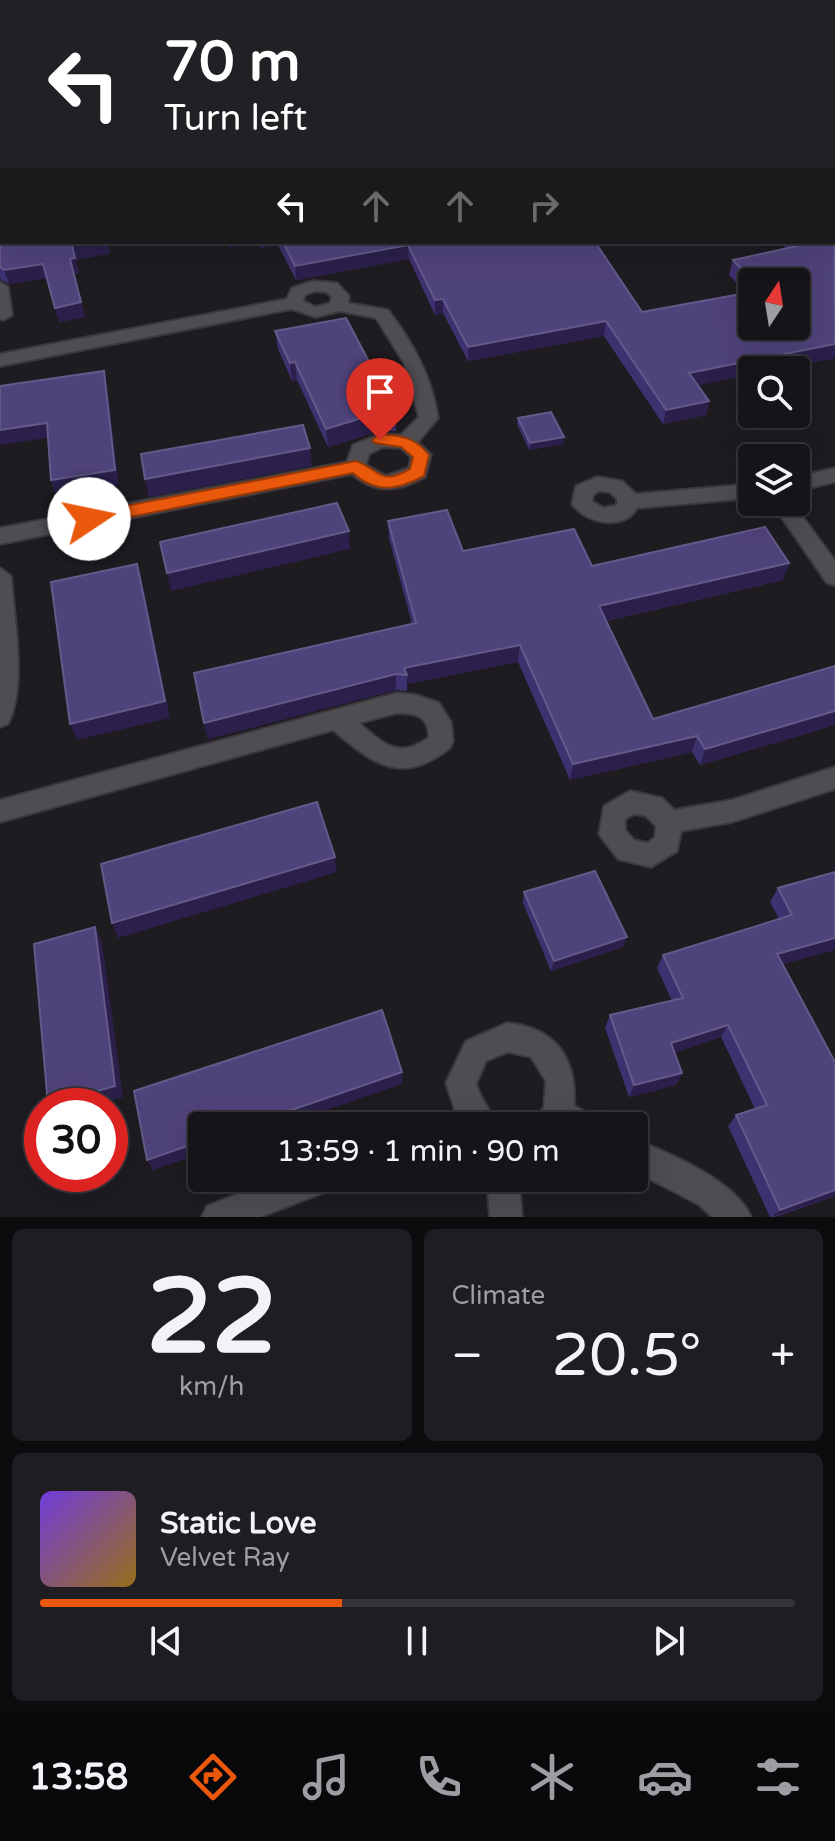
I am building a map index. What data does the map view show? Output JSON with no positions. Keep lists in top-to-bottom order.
{
  "north": "top",
  "page": {
    "turn": ["70 m", "Turn left"],
    "limit": "30",
    "trip": "13:59 · 1 min · 90 m",
    "tile": [
      ["22", "km/h"],
      "Climate"
    ],
    "heat": ["−", "20.5°", "+"],
    "song": ["Static Love", "Velvet Ray"],
    "tabs": "13:58"
  }
}
